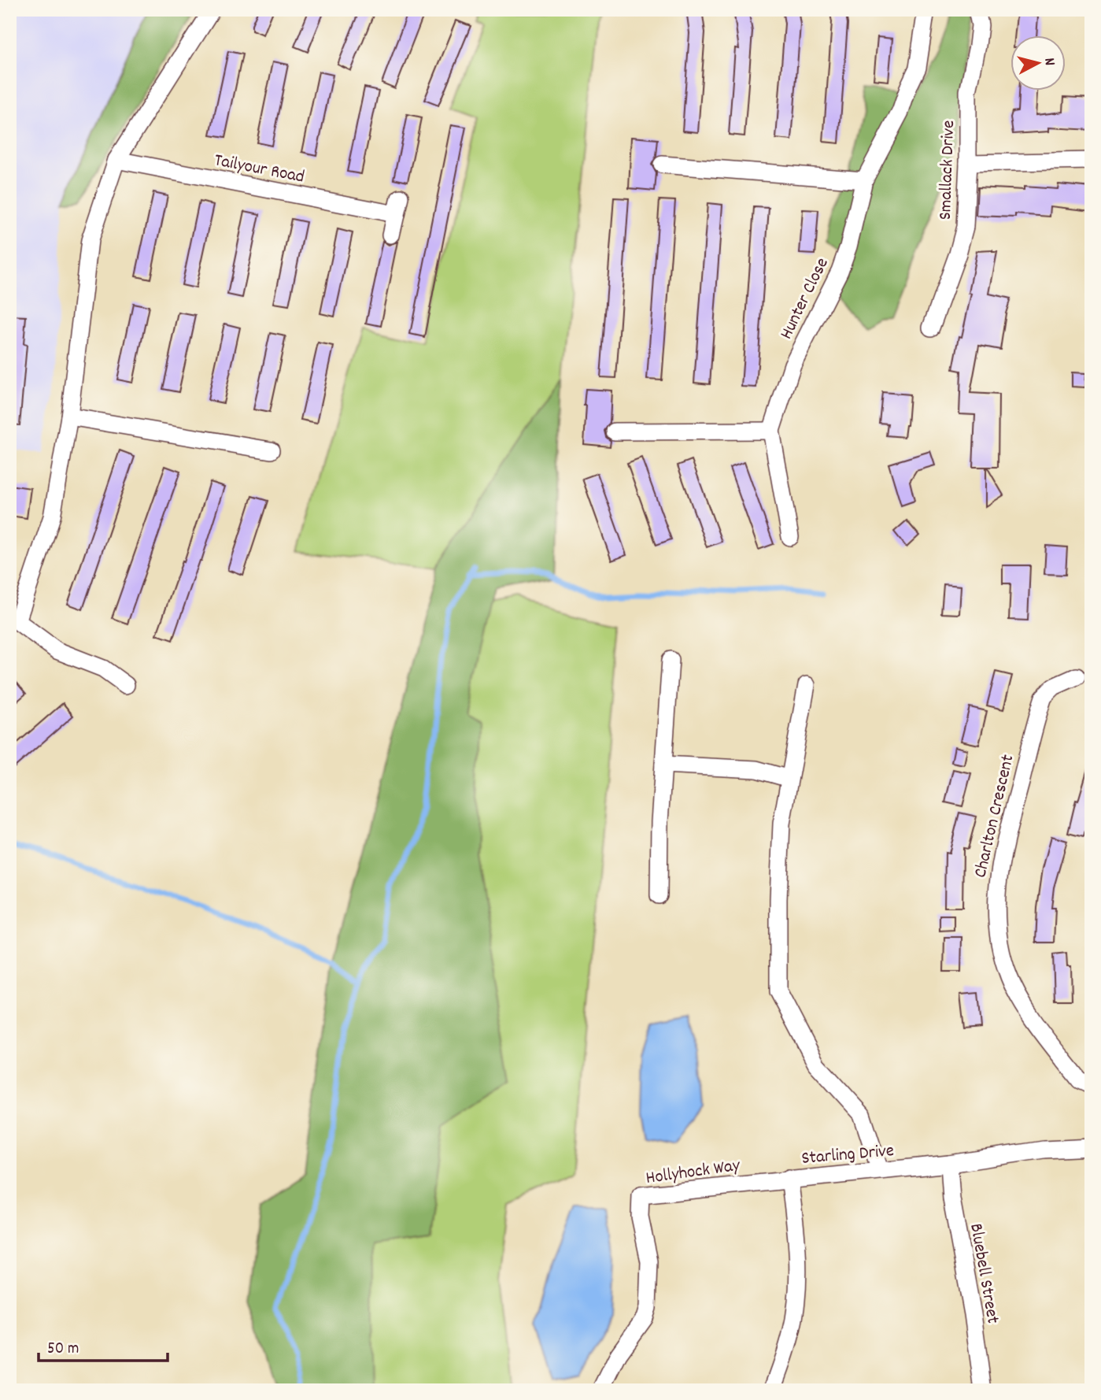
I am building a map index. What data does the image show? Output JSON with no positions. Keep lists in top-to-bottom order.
{
  "streets": {
    "street": [
      "Tailyour Road",
      "Smallack Drive",
      "Hunter Close",
      "Charlton Crescent",
      "Starling Drive",
      "Hollyhock Way",
      "Bluebell Street"
    ]
  },
  "crossings": [
    ["Starling Drive", "Hollyhock Way"],
    ["Starling Drive", "Bluebell Street"]
  ],
  "scale_bar": "50 m",
  "north": "right"
}
